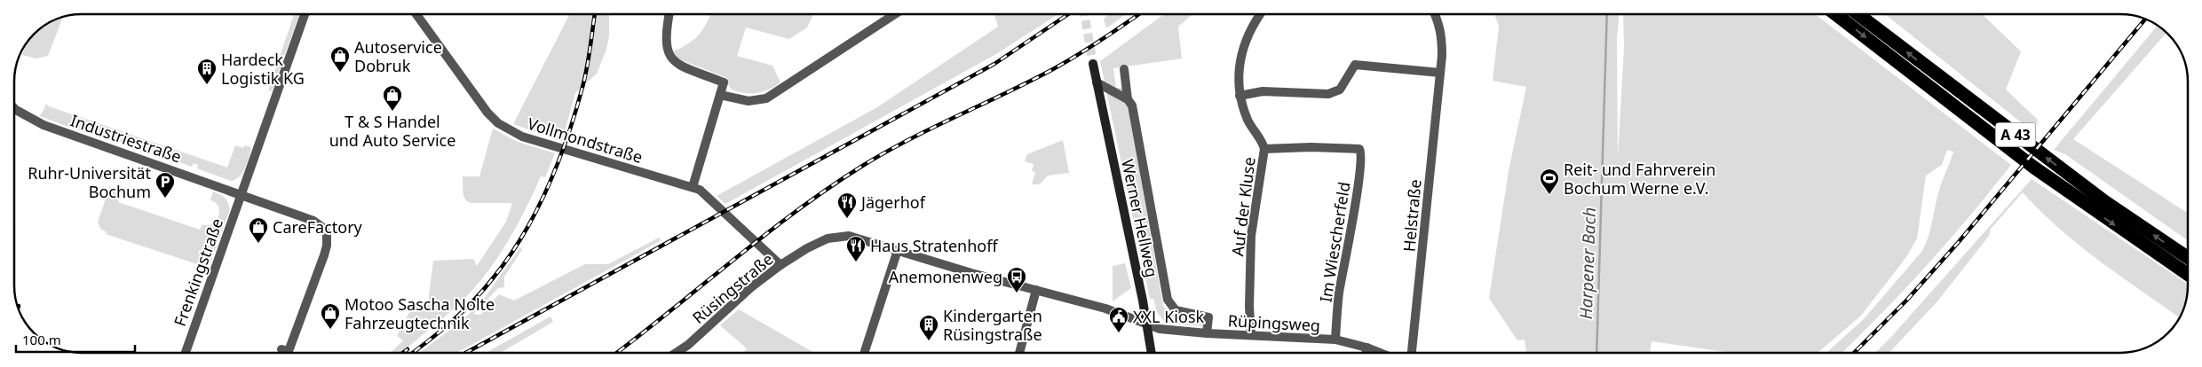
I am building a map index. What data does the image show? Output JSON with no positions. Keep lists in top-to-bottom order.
{
  "streets": {
    "highway": ["A 43"],
    "main road": ["Werner Hellweg"],
    "street": [
      "Industriestraße",
      "Vollmondstraße",
      "Auf der Kluse",
      "Helstraße",
      "Im Wiescherfeld",
      "Frenkingstraße",
      "Rüsingstraße",
      "Rüpingsweg"
    ]
  },
  "crossings": [
    ["Industriestraße", "Frenkingstraße"],
    ["Vollmondstraße", "Rüsingstraße"],
    ["Auf der Kluse", "Im Wiescherfeld"],
    ["Auf der Kluse", "Rüpingsweg"],
    ["Werner Hellweg", "Rüsingstraße"],
    ["Werner Hellweg", "Rüpingsweg"],
    ["Im Wiescherfeld", "Rüpingsweg"],
    ["Rüsingstraße", "Rüpingsweg"]
  ],
  "water": ["Harpener Bach"],
  "places": {
    "shop": [
      "Autoservice Dobruk",
      "T & S Handel und Auto Service",
      "CareFactory",
      "Motoo Sascha Nolte Fahrzeugtechnik"
    ],
    "building": ["Hardeck Logistik KG", "Kindergarten Rüsingstraße"],
    "sports": ["Reit- und Fahrverein Bochum Werne e.V."],
    "parking": ["Ruhr-Universität Bochum"],
    "restaurant": ["Jägerhof", "Haus Stratenhoff"],
    "bus stop": ["Anemonenweg"],
    "public building": ["XXL Kiosk"]
  },
  "scale_bar": "100 m"
}
